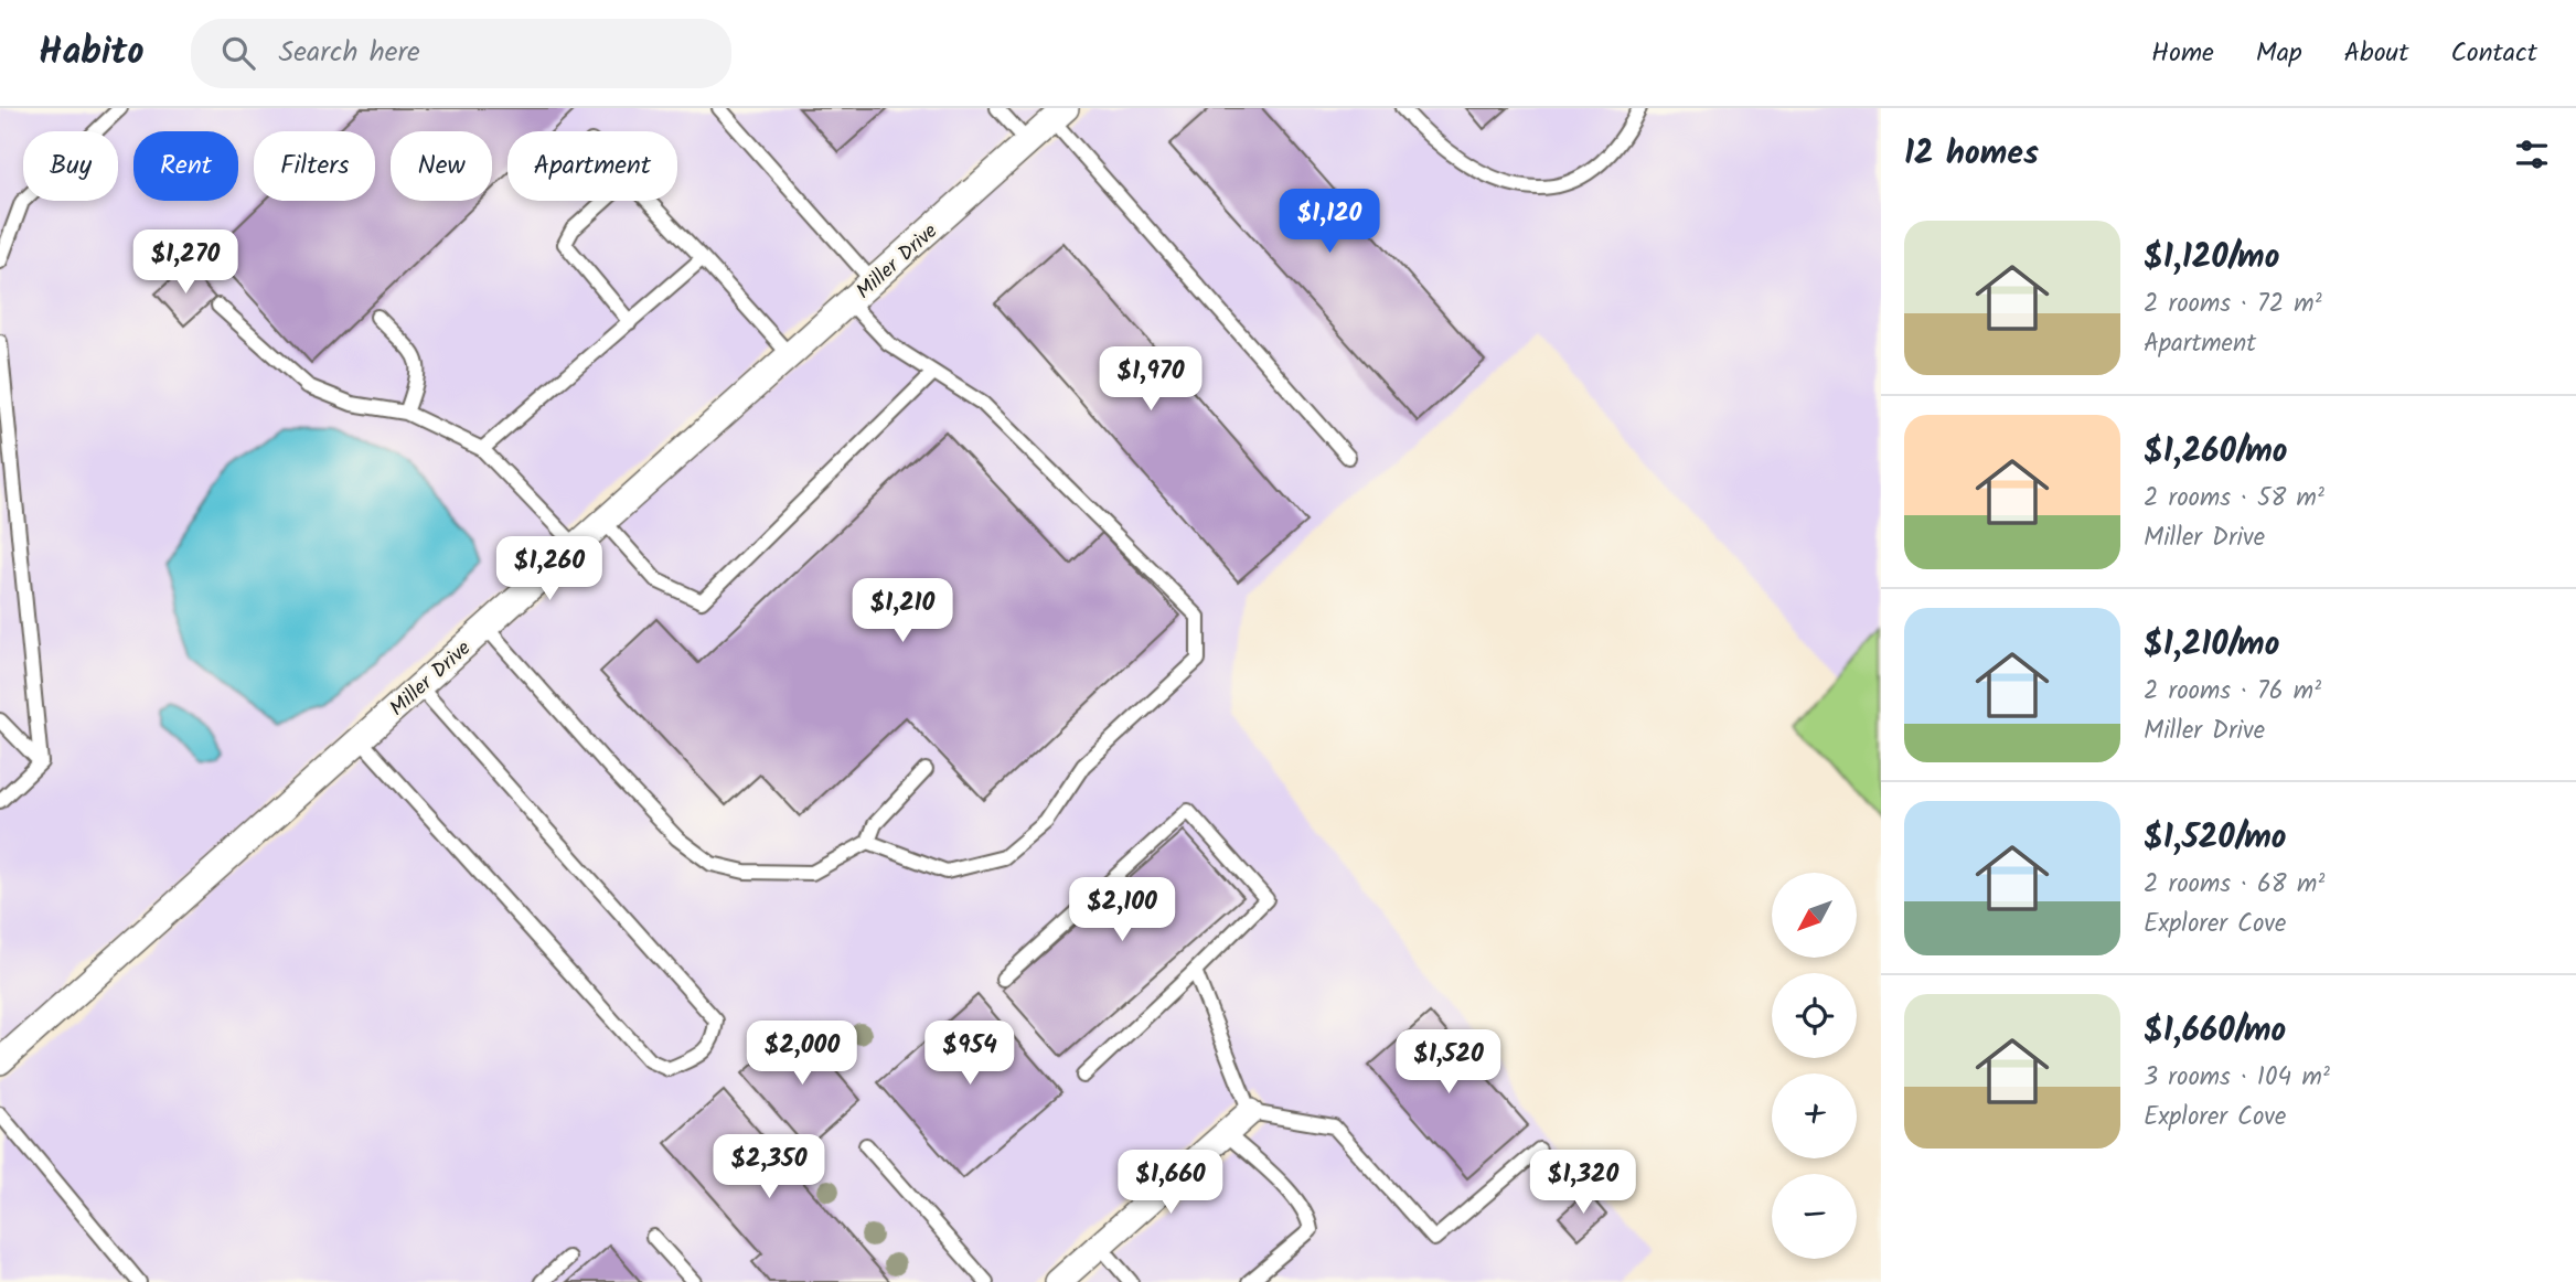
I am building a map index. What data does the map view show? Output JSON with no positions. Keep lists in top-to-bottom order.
{
  "streets": {
    "street": ["Miller Drive"]
  },
  "north": "bottom left",
  "page": {
    "header": "Habito",
    "search": "Search here",
    "nav": [
      "Home",
      "Map",
      "About",
      "Contact"
    ],
    "heading": "12 homes",
    "chip": [
      "Buy",
      "Rent",
      "Filters",
      "New",
      "Apartment"
    ],
    "price": [
      "$1,120",
      "$1,270",
      "$1,970",
      "$1,260",
      "$1,210",
      "$2,100",
      "$2,000",
      "$954",
      "$1,520",
      "$2,350",
      "$1,660",
      "$1,320"
    ],
    "list": [
      {
        "name": "$1,120/mo",
        "note": "2 rooms · 72 m² · Apartment"
      },
      {
        "name": "$1,260/mo",
        "note": "2 rooms · 58 m² · Miller Drive"
      },
      {
        "name": "$1,210/mo",
        "note": "2 rooms · 76 m² · Miller Drive"
      },
      {
        "name": "$1,520/mo",
        "note": "2 rooms · 68 m² · Explorer Cove"
      },
      {
        "name": "$1,660/mo",
        "note": "3 rooms · 104 m² · Explorer Cove"
      }
    ],
    "map_buttons": ["+", "−"]
  }
}
